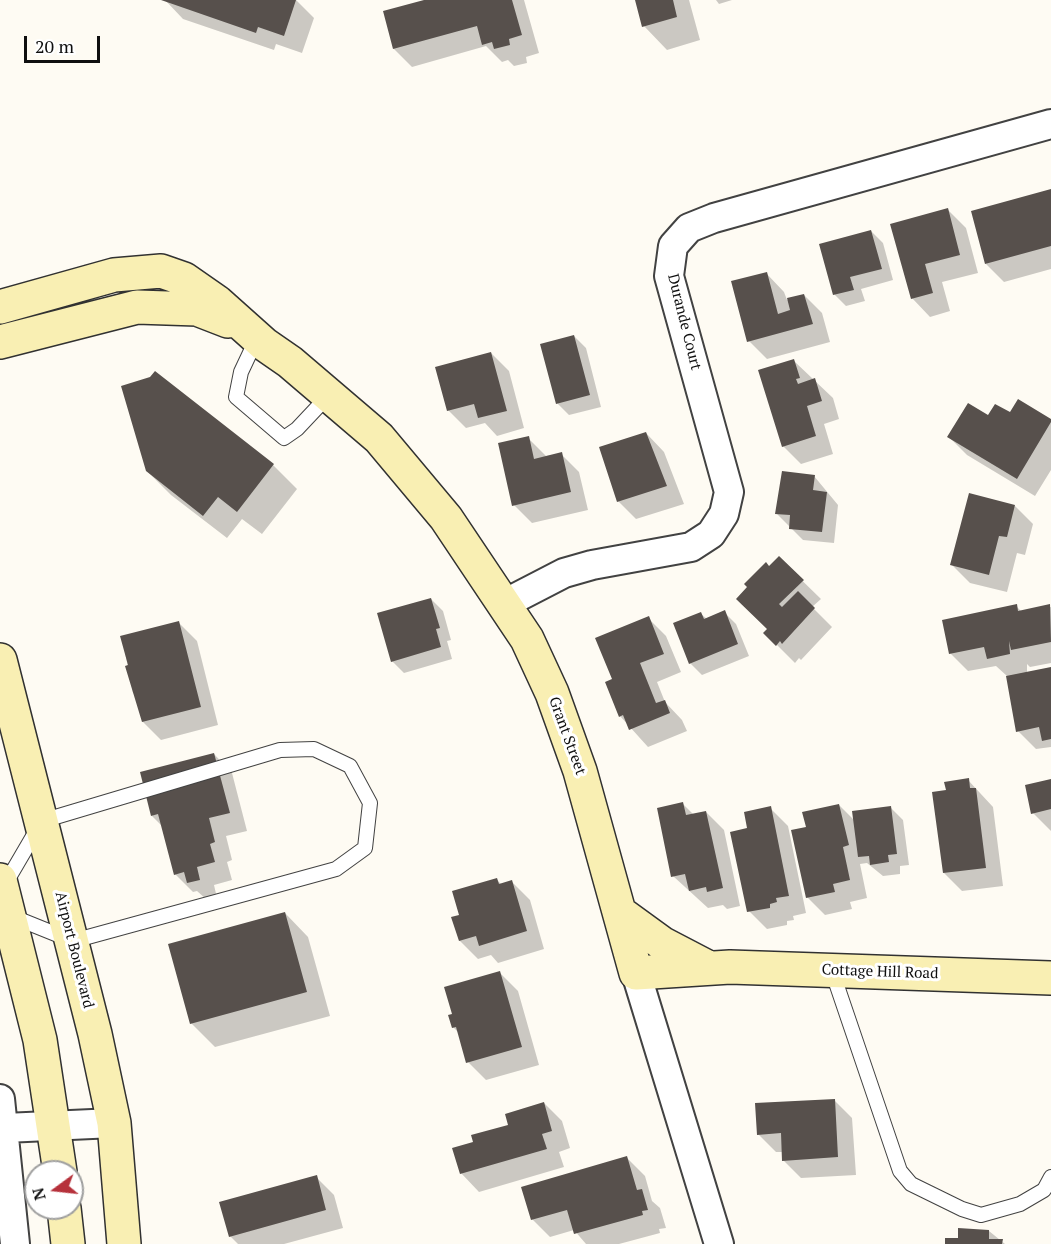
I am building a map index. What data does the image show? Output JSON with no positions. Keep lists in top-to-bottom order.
{
  "streets": {
    "street": [
      "Durande Court",
      "Grant Street",
      "Airport Boulevard",
      "Cottage Hill Road"
    ]
  },
  "crossings": [
    ["Durande Court", "Grant Street"],
    ["Grant Street", "Cottage Hill Road"]
  ],
  "scale_bar": "20 m",
  "north": "left"
}
